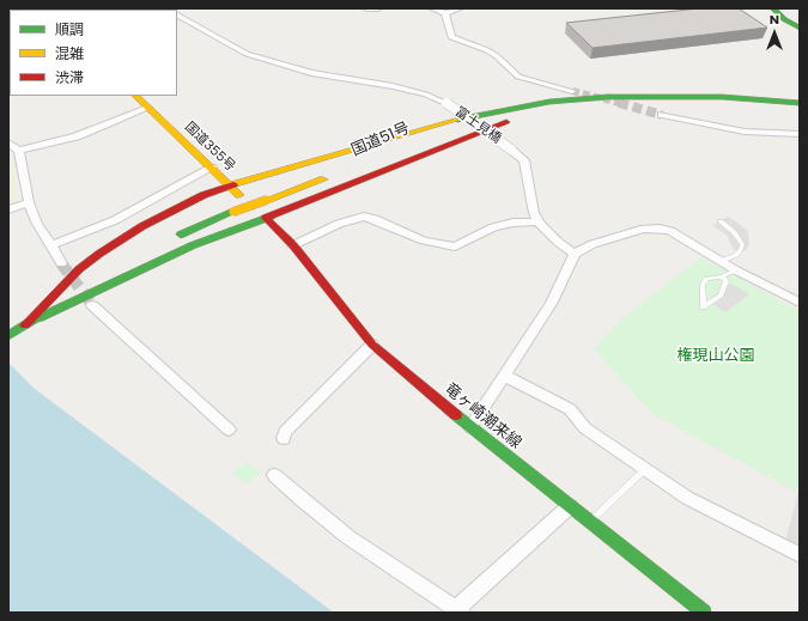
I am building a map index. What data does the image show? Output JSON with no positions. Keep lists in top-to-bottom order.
{
  "streets": {
    "main road": ["国道51号", "国道355号", "竜ヶ崎潮来線"],
    "street": ["富士見橋"]
  },
  "crossings": [
    ["国道355号", "竜ヶ崎潮来線"]
  ],
  "parks": ["権現山公園"],
  "legend": ["順調", "混雑", "渋滞"],
  "north": "top"
}
